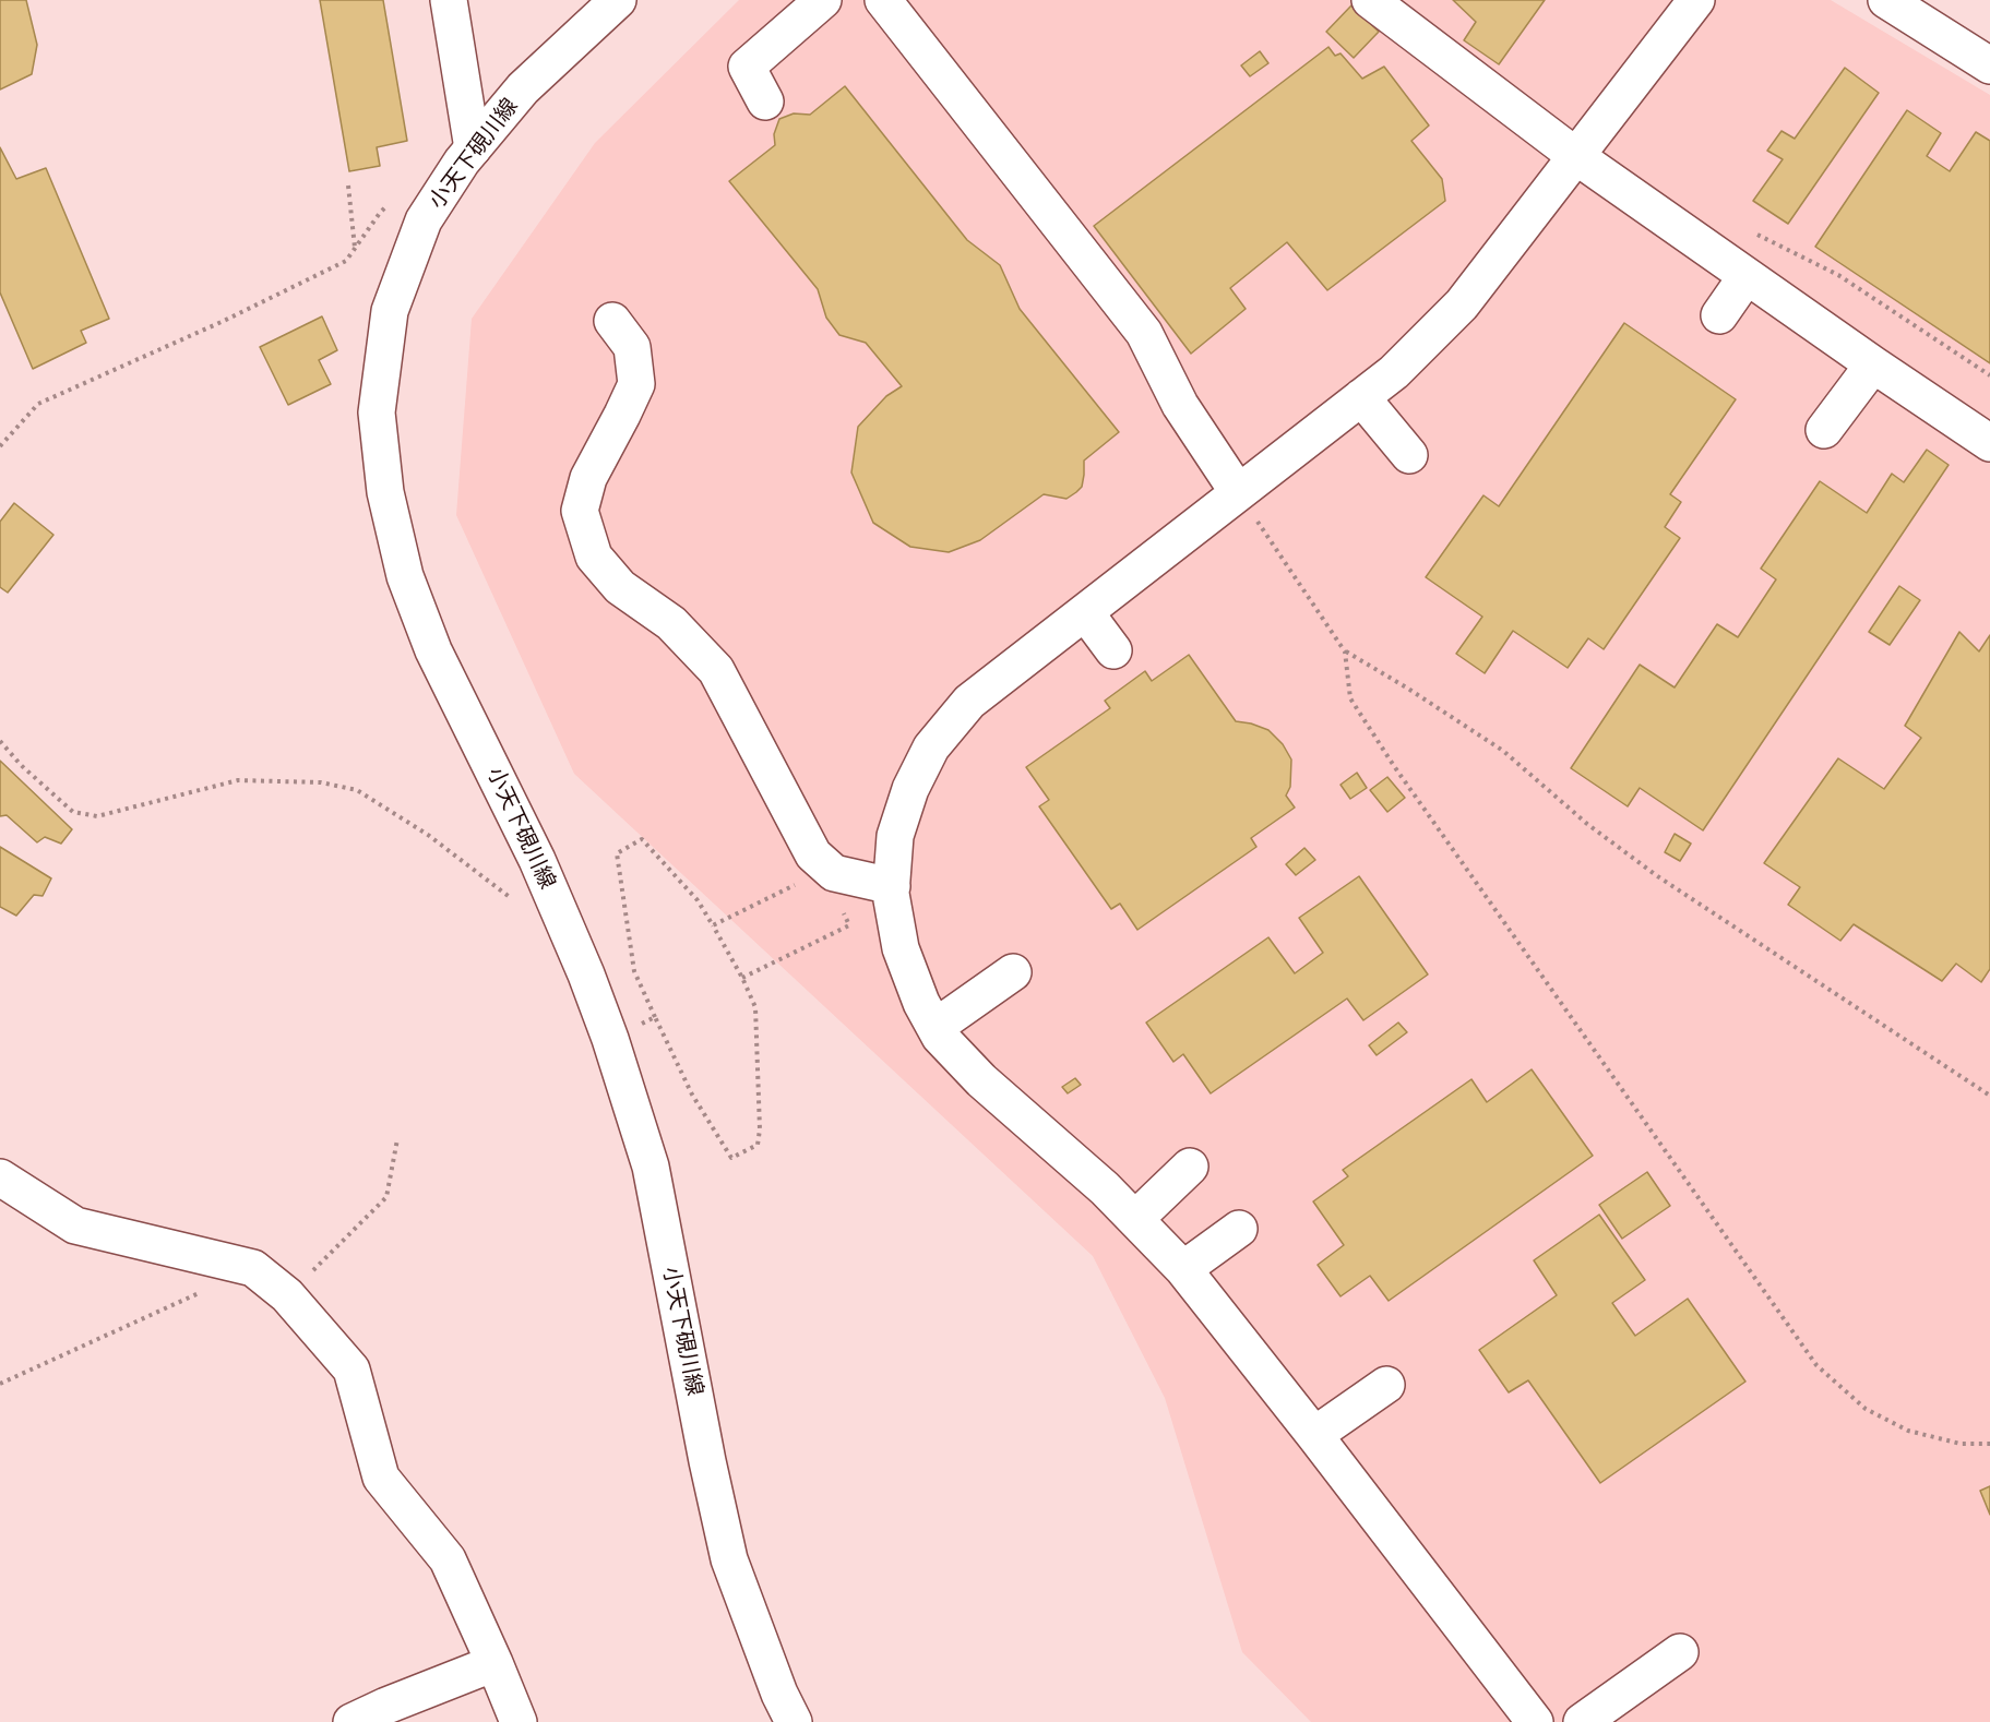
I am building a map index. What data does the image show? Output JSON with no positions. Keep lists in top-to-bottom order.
{
  "streets": {
    "street": ["小天下硯川線"]
  }
}
